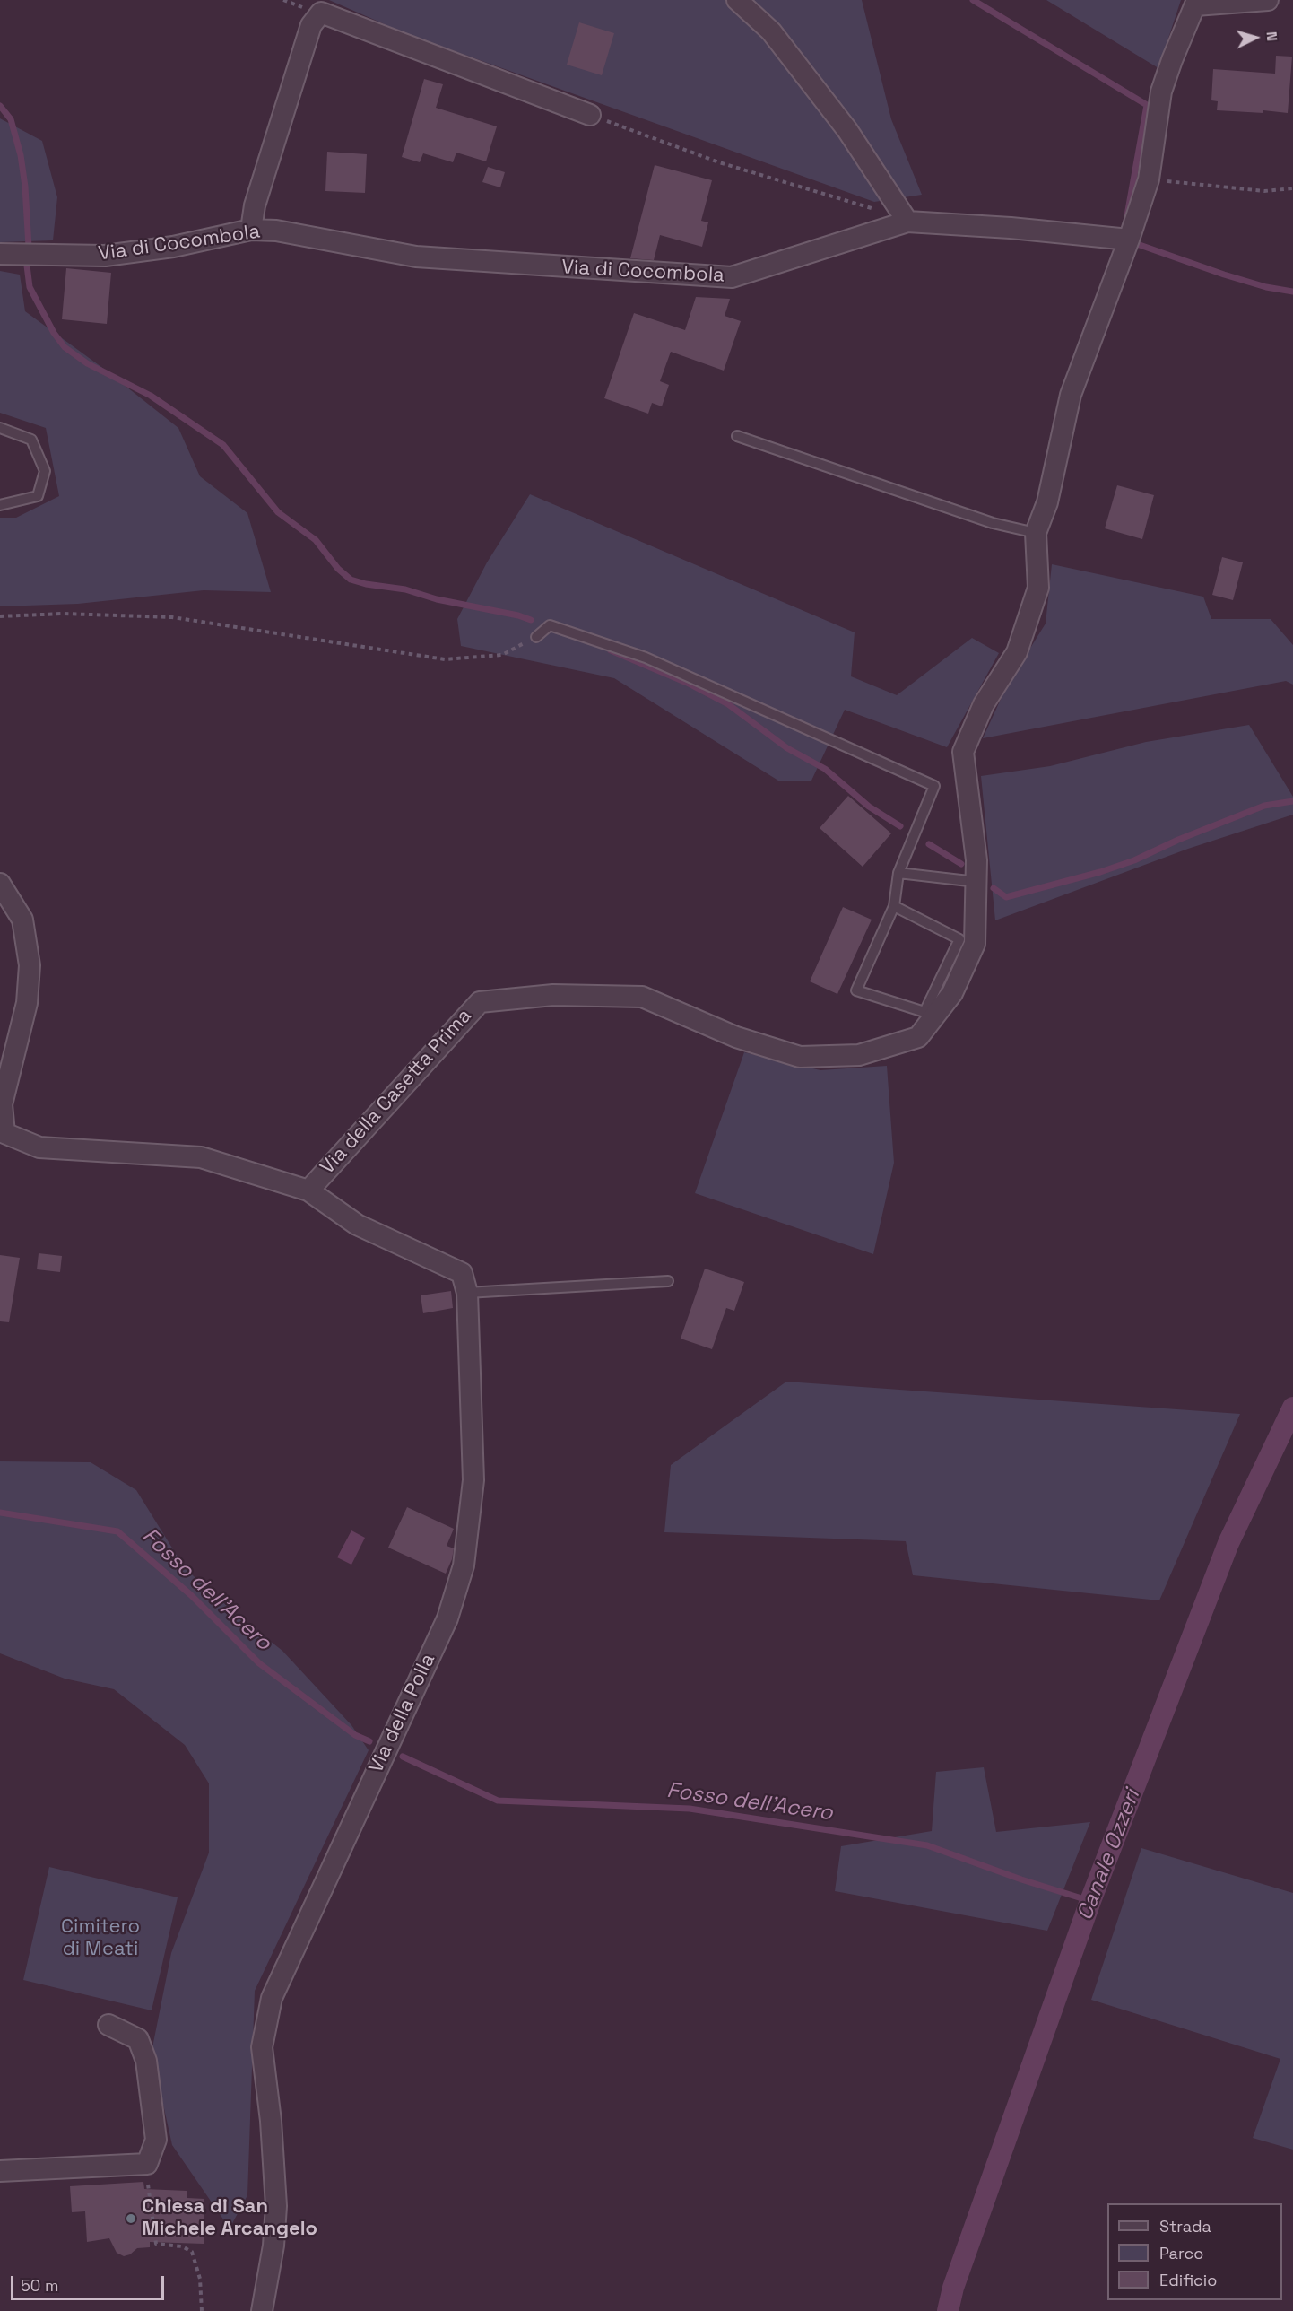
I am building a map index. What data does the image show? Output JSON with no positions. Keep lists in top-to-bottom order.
{
  "streets": {
    "street": ["Via di Cocombola", "Via della Casetta Prima", "Via della Polla"]
  },
  "crossings": [
    ["Via di Cocombola", "Via della Casetta Prima"],
    ["Via della Casetta Prima", "Via della Polla"]
  ],
  "water": ["Fosso dell'Acero", "Canale Ozzeri"],
  "parks": ["Cimitero di Meati"],
  "places": ["Chiesa di San Michele Arcangelo"],
  "legend": ["Strada", "Parco", "Edificio"],
  "scale_bar": "50 m",
  "north": "right"
}
